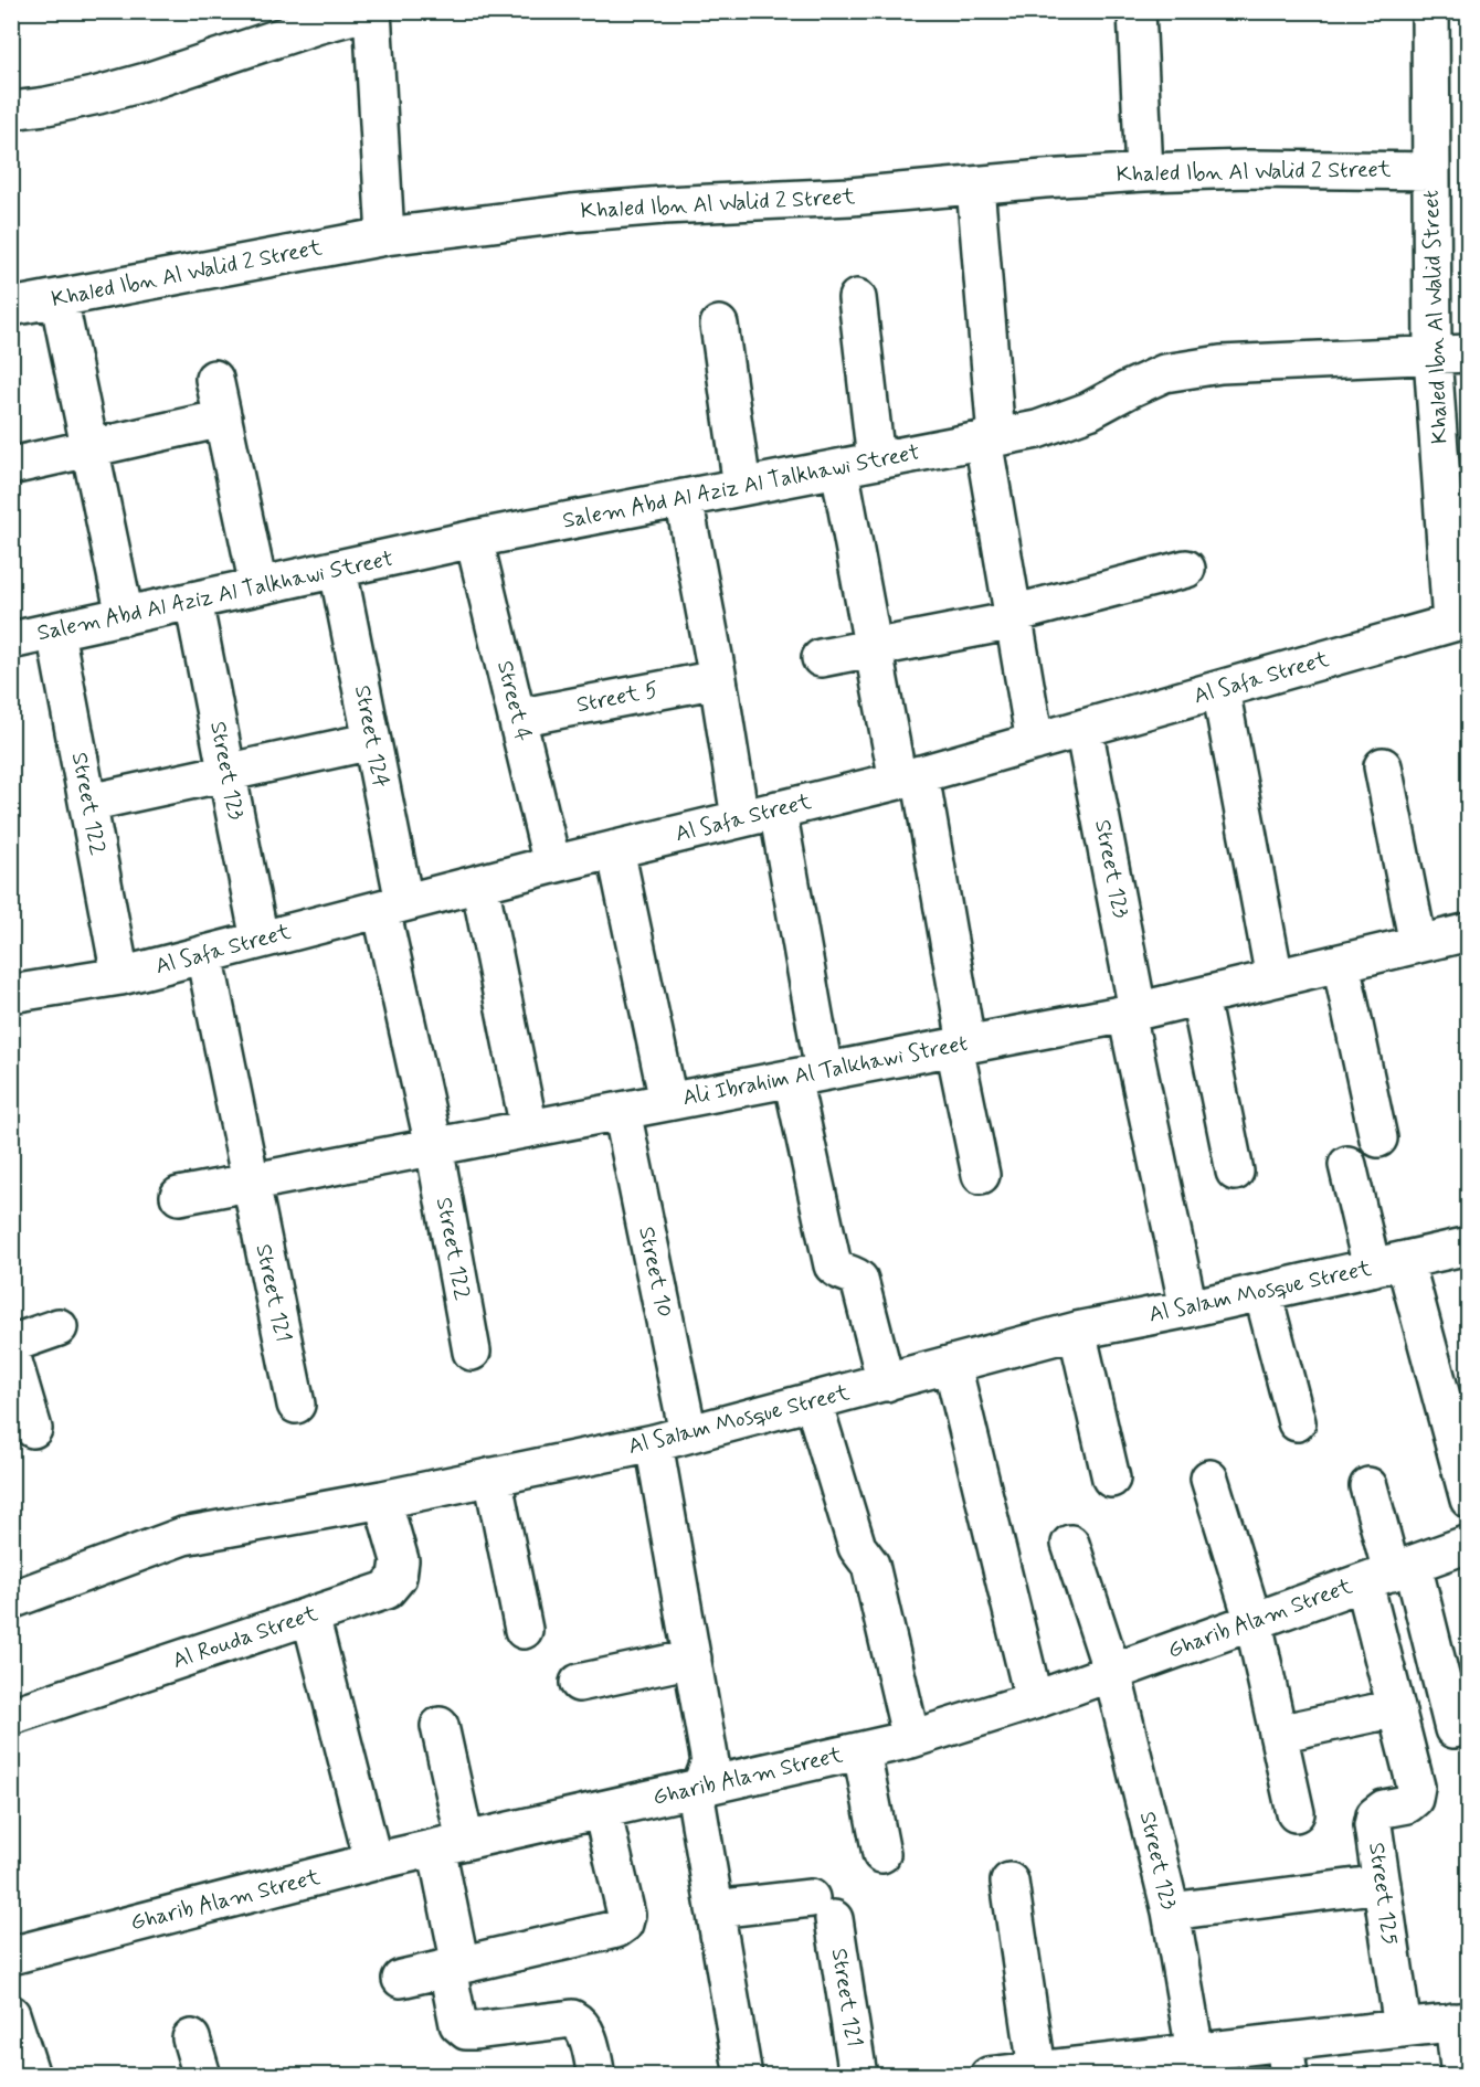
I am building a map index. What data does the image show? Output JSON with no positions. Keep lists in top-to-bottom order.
{
  "streets": {
    "street": [
      "Khaled Ibn Al Walid 2 Street",
      "Khaled Ibn Al Walid Street",
      "Salem Abd Al Aziz Al Talkhawi Street",
      "Al Safa Street",
      "Street 5",
      "Street 4",
      "Street 124",
      "Street 123",
      "Street 122",
      "Ali Ibrahim Al Talkhawi Street",
      "Street 10",
      "Al Salam Mosque Street",
      "Street 121",
      "Gharib Alam Street",
      "Al Rouda Street",
      "Street 125"
    ]
  },
  "crossings": [
    ["Khaled Ibn Al Walid 2 Street", "Khaled Ibn Al Walid Street"],
    ["Khaled Ibn Al Walid Street", "Salem Abd Al Aziz Al Talkhawi Street"],
    ["Khaled Ibn Al Walid Street", "Al Safa Street"],
    ["Salem Abd Al Aziz Al Talkhawi Street", "Street 4"],
    ["Salem Abd Al Aziz Al Talkhawi Street", "Street 124"],
    ["Salem Abd Al Aziz Al Talkhawi Street", "Street 123"],
    ["Salem Abd Al Aziz Al Talkhawi Street", "Street 122"],
    ["Al Safa Street", "Street 4"],
    ["Al Safa Street", "Street 124"],
    ["Al Safa Street", "Street 123"],
    ["Al Safa Street", "Street 122"],
    ["Al Safa Street", "Street 121"],
    ["Street 5", "Street 4"],
    ["Street 124", "Street 122"],
    ["Street 124", "Ali Ibrahim Al Talkhawi Street"],
    ["Street 123", "Ali Ibrahim Al Talkhawi Street"],
    ["Street 123", "Al Salam Mosque Street"],
    ["Street 123", "Gharib Alam Street"],
    ["Street 122", "Ali Ibrahim Al Talkhawi Street"],
    ["Ali Ibrahim Al Talkhawi Street", "Street 10"],
    ["Ali Ibrahim Al Talkhawi Street", "Street 121"],
    ["Street 10", "Al Salam Mosque Street"],
    ["Al Salam Mosque Street", "Al Rouda Street"]
  ]
}
